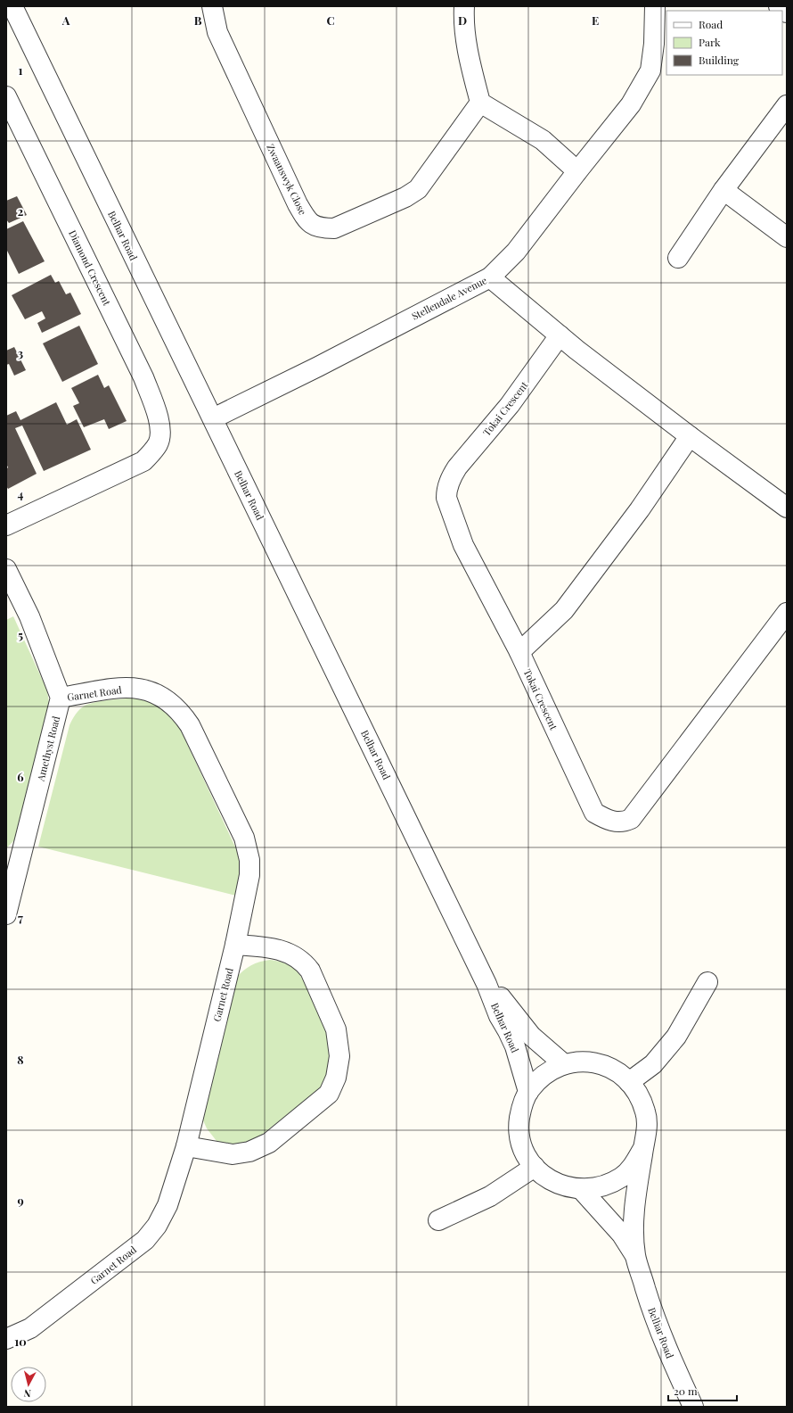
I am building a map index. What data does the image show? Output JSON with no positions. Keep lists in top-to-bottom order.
{
  "streets": {
    "street": [
      "Zwaanswyk Close",
      "Belhar Road",
      "Diamond Crescent",
      "Stellendale Avenue",
      "Tokai Crescent",
      "Garnet Road",
      "Amethyst Road"
    ]
  },
  "crossings": [
    ["Belhar Road", "Stellendale Avenue"],
    ["Garnet Road", "Amethyst Road"]
  ],
  "legend": ["Road", "Park", "Building"],
  "scale_bar": "20 m",
  "north": "bottom",
  "grid": {
    "columns": [
      "A",
      "B",
      "C",
      "D",
      "E"
    ],
    "rows": [
      "1",
      "2",
      "3",
      "4",
      "5",
      "6",
      "7",
      "8",
      "9",
      "10"
    ]
  }
}
